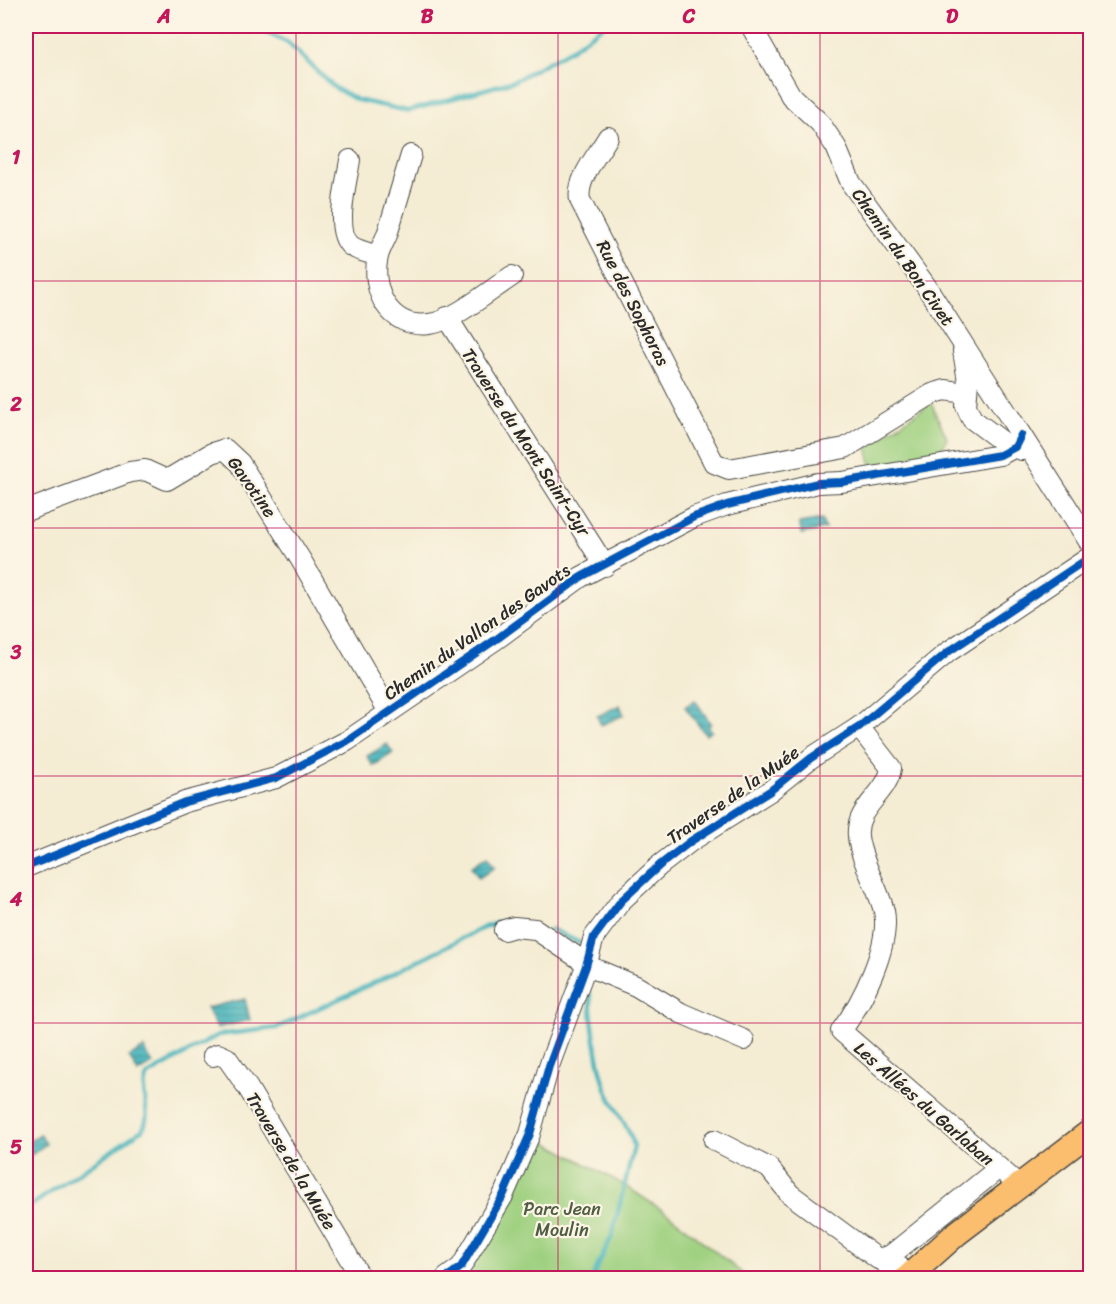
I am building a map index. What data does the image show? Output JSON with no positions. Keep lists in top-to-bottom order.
{
  "streets": {
    "street": [
      "Chemin du Bon Civet",
      "Rue des Sophoras",
      "Traverse du Mont Saint-Cyr",
      "Gavotine",
      "Chemin du Vallon des Gavots",
      "Traverse de la Muée",
      "Les Allées du Garlaban"
    ]
  },
  "crossings": [
    ["Chemin du Bon Civet", "Rue des Sophoras"],
    ["Chemin du Bon Civet", "Chemin du Vallon des Gavots"],
    ["Traverse du Mont Saint-Cyr", "Chemin du Vallon des Gavots"],
    ["Gavotine", "Chemin du Vallon des Gavots"],
    ["Traverse de la Muée", "Les Allées du Garlaban"]
  ],
  "parks": ["Parc Jean Moulin"],
  "grid": {
    "columns": [
      "A",
      "B",
      "C",
      "D"
    ],
    "rows": [
      "1",
      "2",
      "3",
      "4",
      "5"
    ]
  }
}
